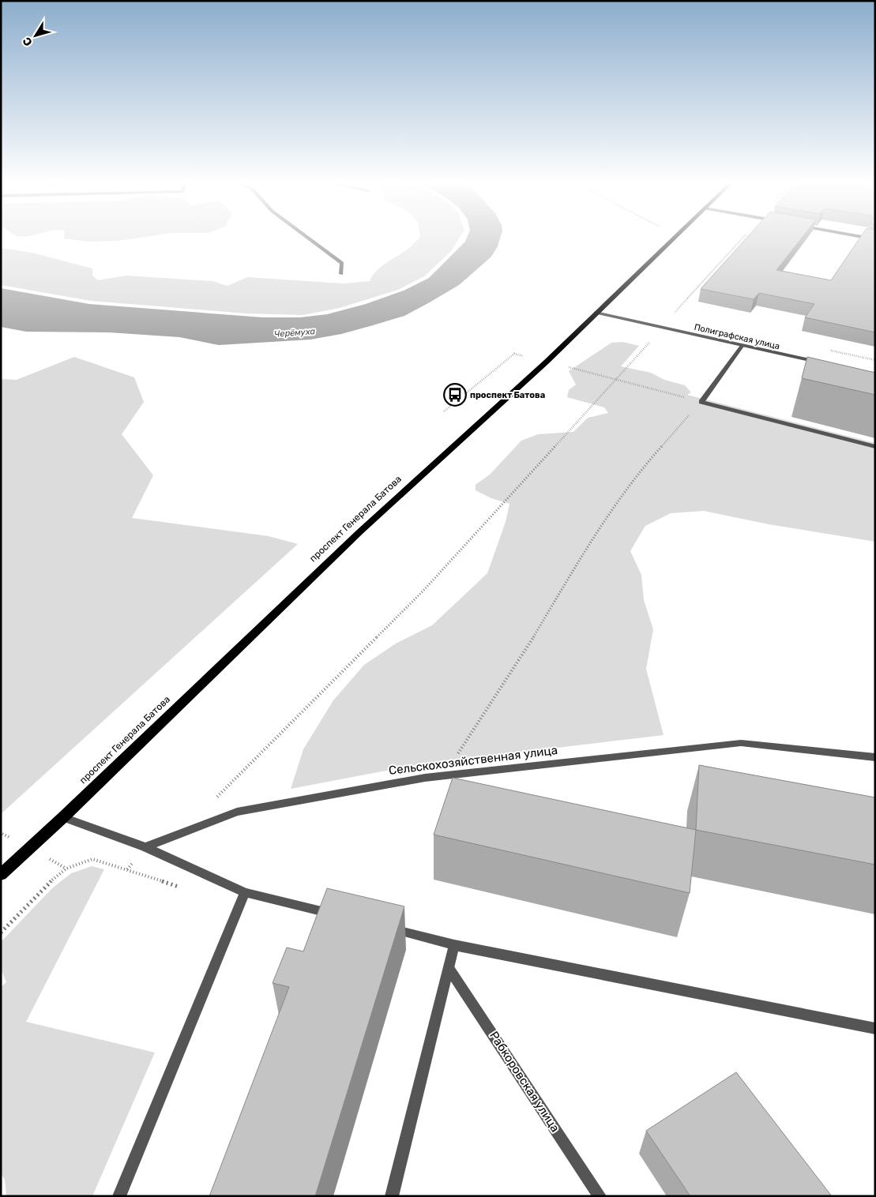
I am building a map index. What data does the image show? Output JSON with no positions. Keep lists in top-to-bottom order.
{
  "streets": {
    "main road": ["проспект Генерала Батова"],
    "street": ["Полиграфская улица", "Сельскохозяйственная улица", "Рабкоровская улица"]
  },
  "crossings": [
    ["Полиграфская улица", "проспект Генерала Батова"]
  ],
  "water": ["Черёмуха"],
  "places": {
    "bus stop": ["проспект Батова"]
  },
  "north": "bottom left"
}
